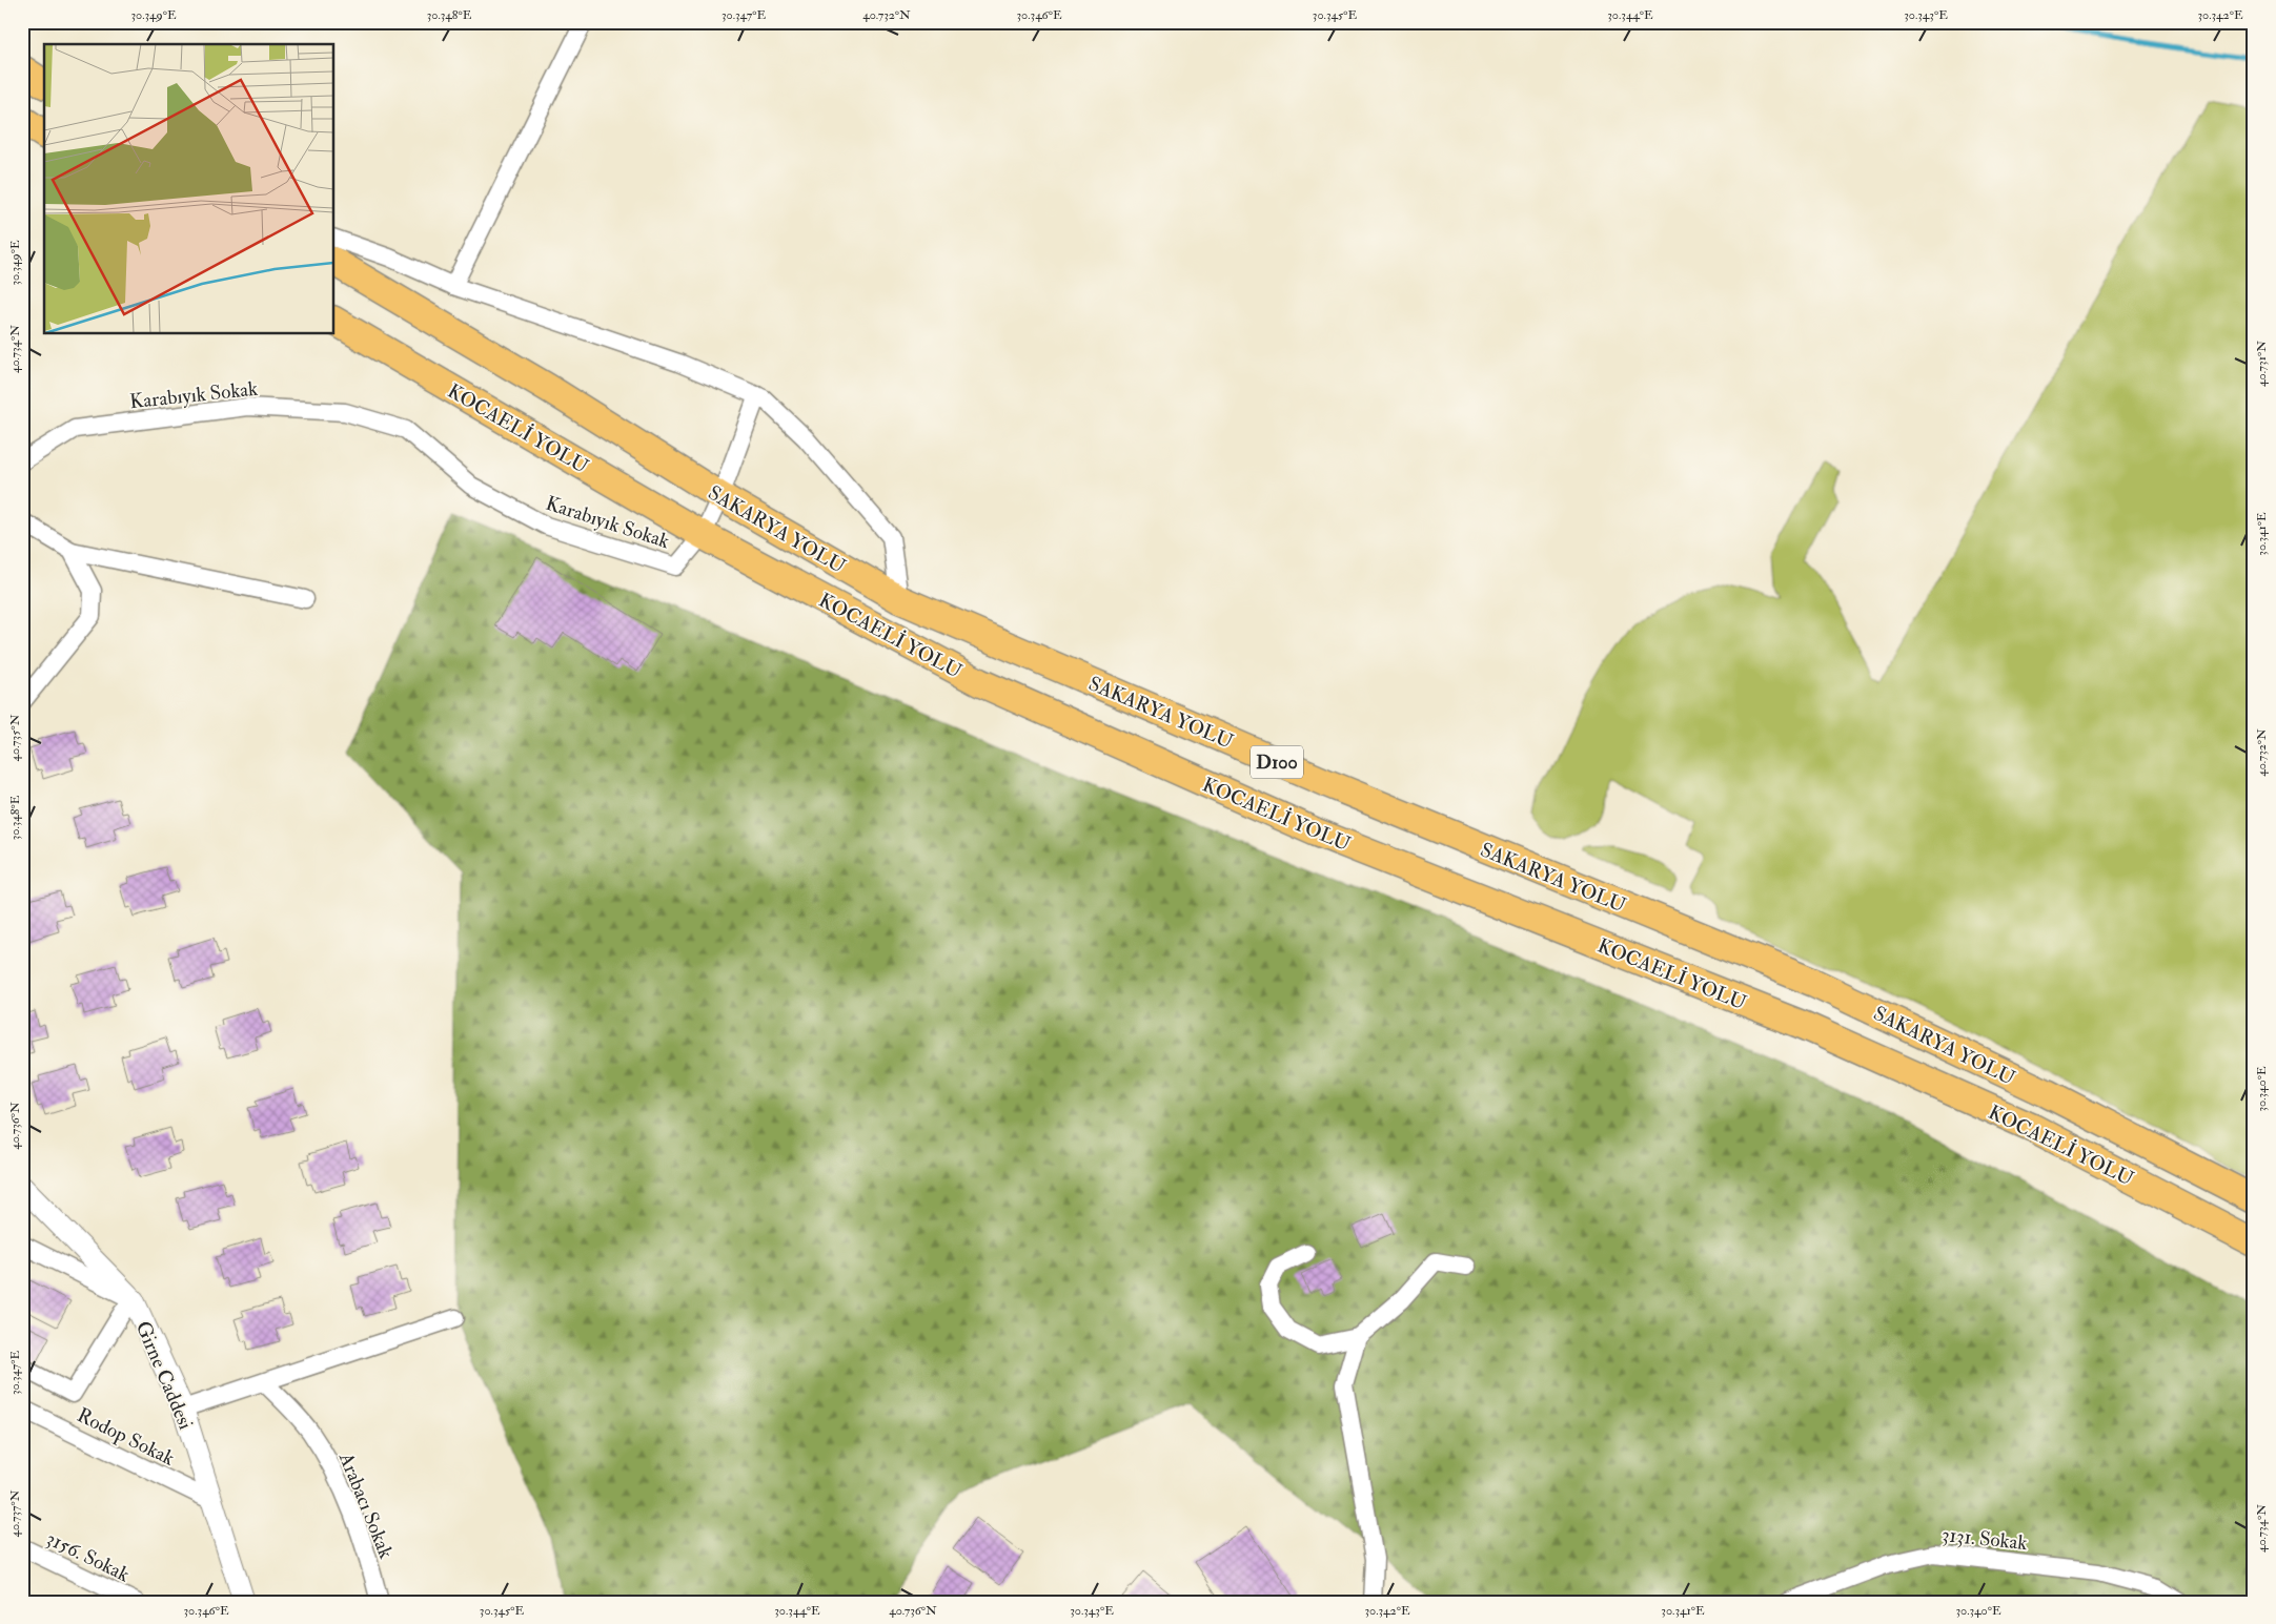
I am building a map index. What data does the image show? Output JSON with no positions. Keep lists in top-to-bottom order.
{
  "streets": {
    "highway": ["KOCAELİ YOLU", "SAKARYA YOLU", "D100"],
    "street": [
      "Karabıyık Sokak",
      "Girne Caddesi",
      "Rodop Sokak",
      "Arabacı Sokak",
      "3131. Sokak",
      "3156. Sokak"
    ]
  },
  "crossings": [
    ["Karabıyık Sokak", "KOCAELİ YOLU"],
    ["Girne Caddesi", "Rodop Sokak"]
  ],
  "coordinates": [
    "30.349°E",
    "30.348°E",
    "30.347°E",
    "40.732°N",
    "30.346°E",
    "30.345°E",
    "30.344°E",
    "30.343°E",
    "30.342°E",
    "40.734°N",
    "40.731°N",
    "30.341°E",
    "40.735°N",
    "30.340°E",
    "40.736°N",
    "40.737°N"
  ]
}
